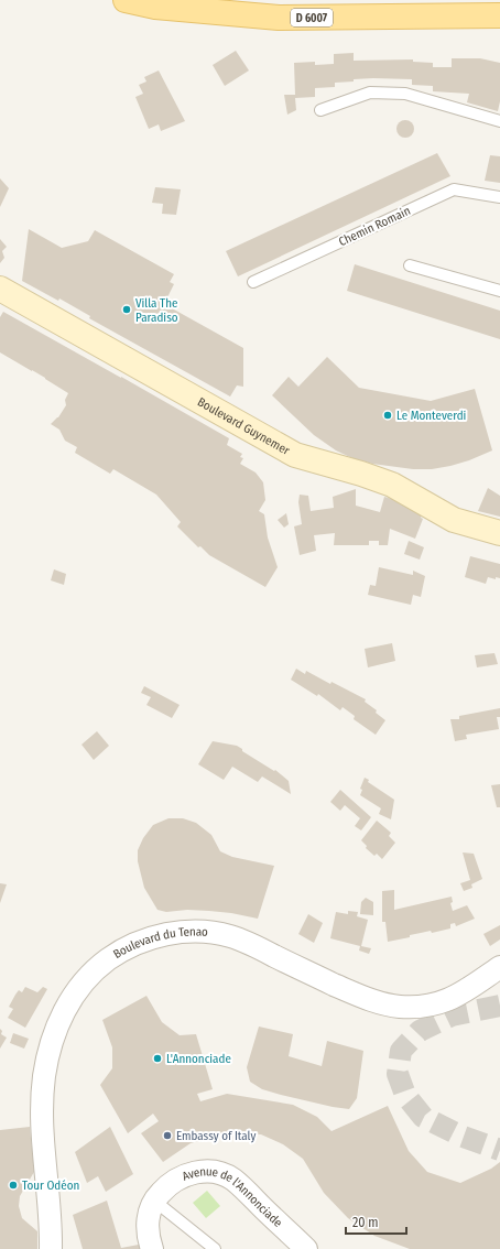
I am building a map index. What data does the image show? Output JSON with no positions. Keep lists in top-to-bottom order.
{
  "streets": {
    "main road": ["D 6007", "Boulevard Guynemer"],
    "street": ["Boulevard du Tenao", "Avenue de l'Annonciade"],
    "lane": ["Chemin Romain"]
  },
  "places": [
    "Villa The Paradiso",
    "Le Monteverdi",
    "L'Annonciade",
    "Embassy of Italy",
    "Tour Odéon"
  ],
  "scale_bar": "20 m"
}
